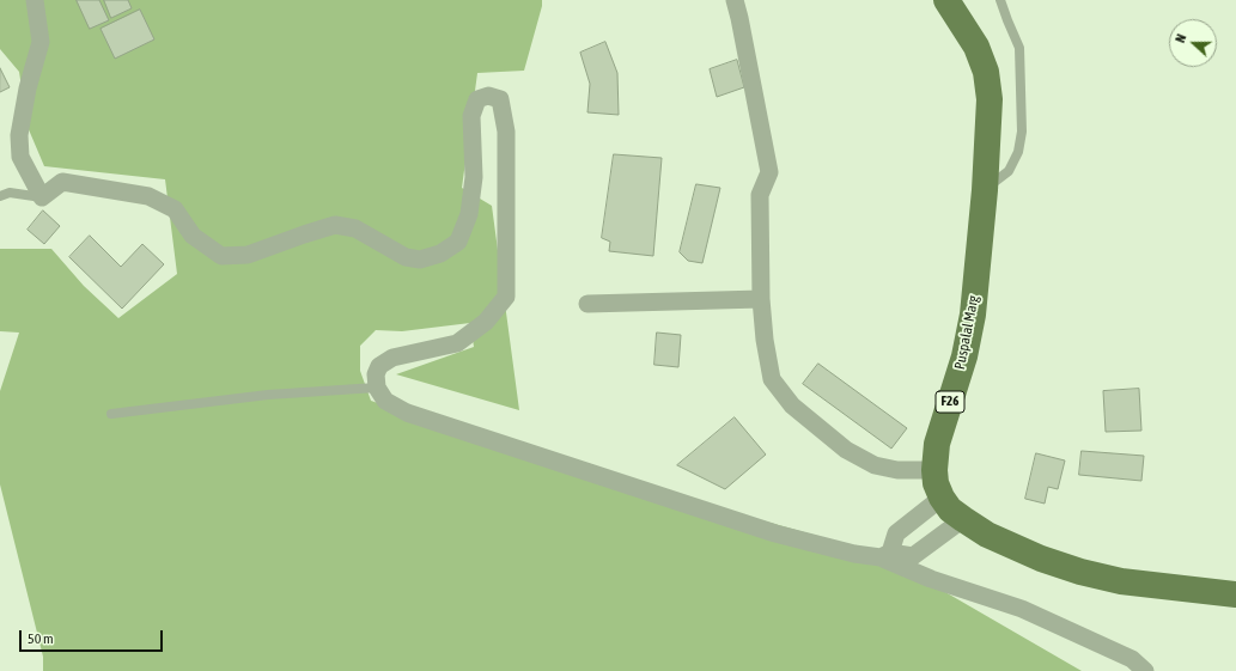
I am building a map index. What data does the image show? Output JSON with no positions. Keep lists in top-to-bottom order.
{
  "streets": {
    "main road": ["Puspalal Marg", "F26"]
  },
  "scale_bar": "50 m",
  "north": "left"
}
